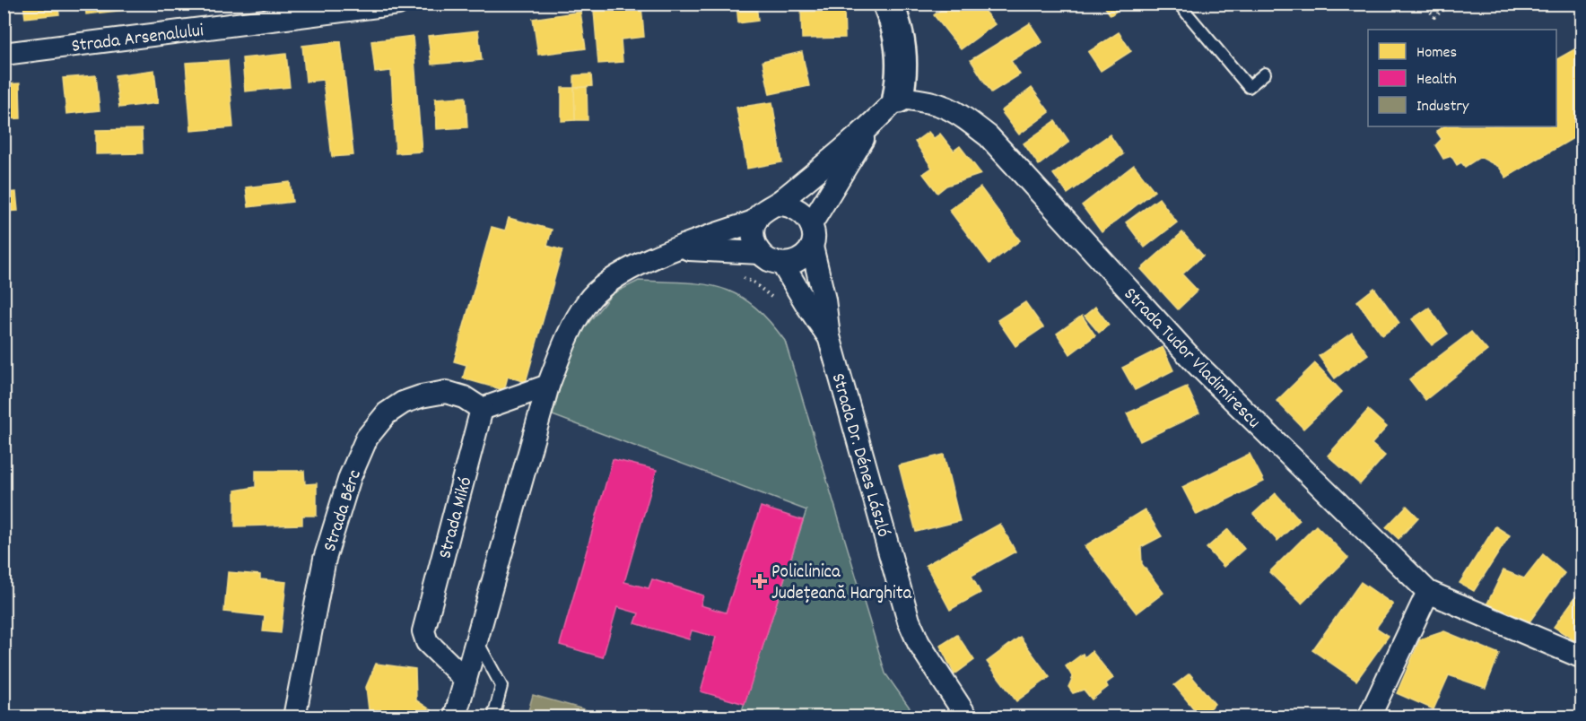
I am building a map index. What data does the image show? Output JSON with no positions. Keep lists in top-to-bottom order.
{
  "streets": {
    "street": [
      "Strada Arsenalului",
      "Strada Tudor Vladimirescu",
      "Strada Dr. Dénes László",
      "Strada Bérc",
      "Strada Mikó"
    ]
  },
  "crossings": [
    ["Strada Bérc", "Strada Mikó"]
  ],
  "places": {
    "health": ["Policlinica Județeană Harghita"]
  },
  "legend": ["Homes", "Health", "Industry"]
}
